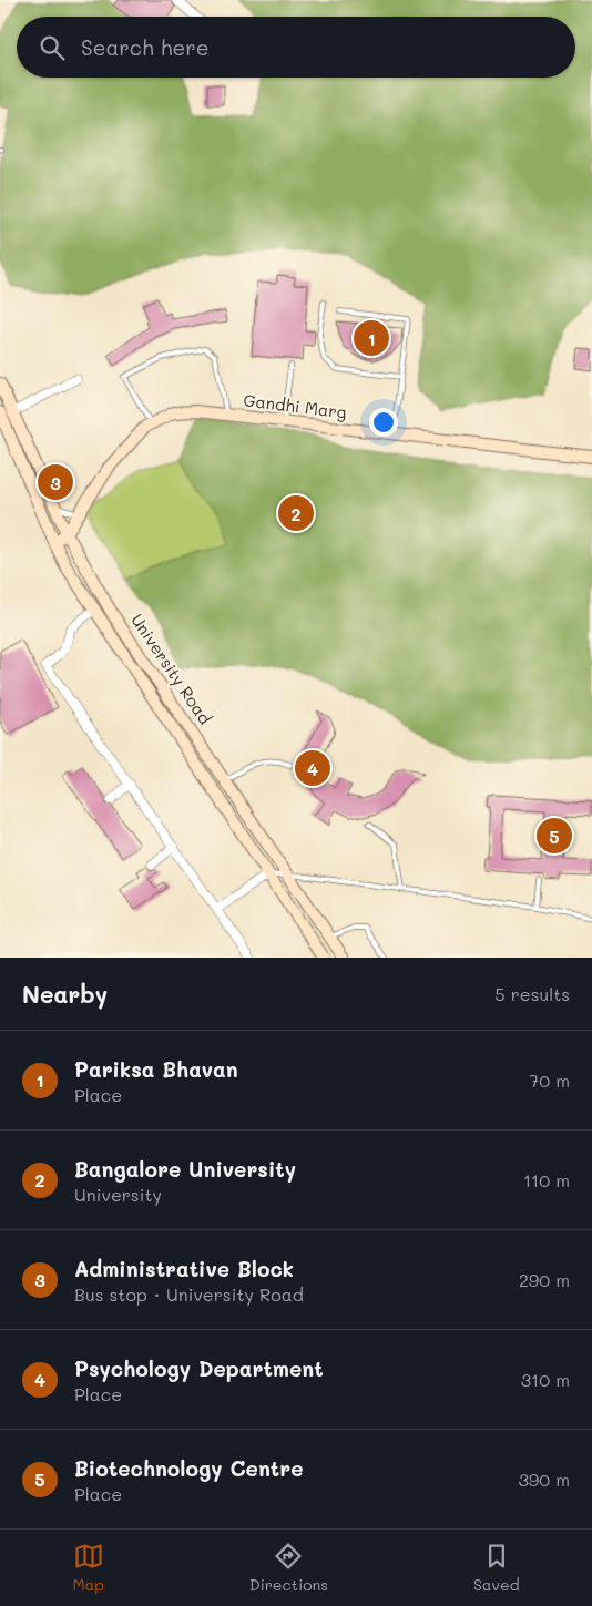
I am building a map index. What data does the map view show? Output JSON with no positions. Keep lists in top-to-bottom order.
{
  "streets": {
    "main road": ["Gandhi Marg", "University Road"]
  },
  "crossings": [
    ["Gandhi Marg", "University Road"]
  ],
  "page": {
    "search": "Search here",
    "pins": [
      "1",
      "3",
      "2",
      "4",
      "5"
    ],
    "heading": ["Nearby", "5 results"],
    "list": [
      {
        "mark": "1",
        "name": "Pariksa Bhavan",
        "note": "Place",
        "value": "70 m"
      },
      {
        "mark": "2",
        "name": "Bangalore University",
        "note": "University",
        "value": "110 m"
      },
      {
        "mark": "3",
        "name": "Administrative Block",
        "note": "Bus stop · University Road",
        "value": "290 m"
      },
      {
        "mark": "4",
        "name": "Psychology Department",
        "note": "Place",
        "value": "310 m"
      },
      {
        "mark": "5",
        "name": "Biotechnology Centre",
        "note": "Place",
        "value": "390 m"
      }
    ],
    "nav": ["Map", "Directions", "Saved"]
  }
}
